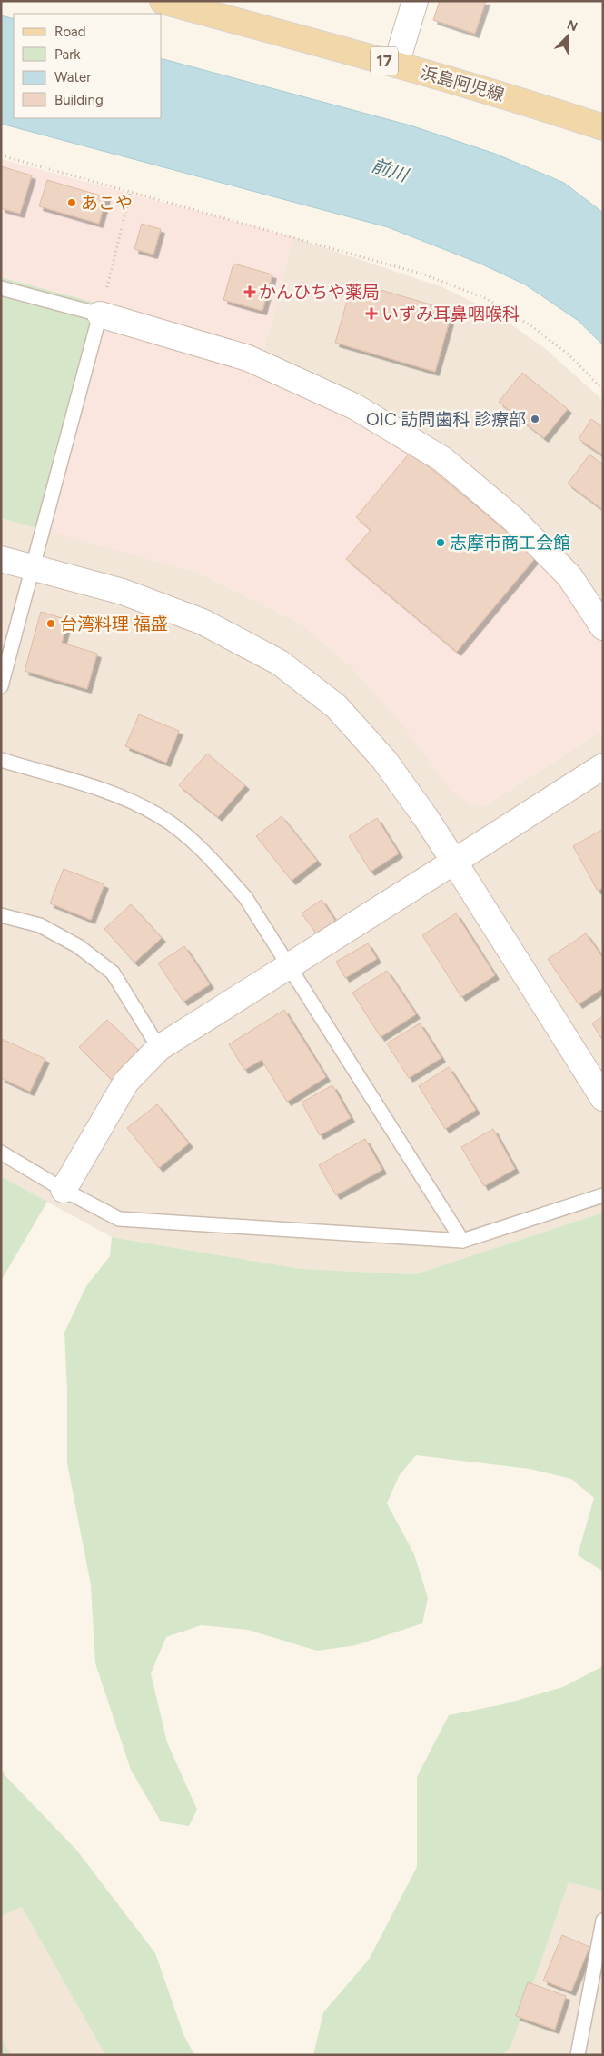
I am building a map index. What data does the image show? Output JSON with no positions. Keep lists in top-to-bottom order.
{
  "streets": {
    "main road": ["17", "浜島阿児線"]
  },
  "water": ["前川"],
  "places": {
    "other": [
      "あこや",
      "OIC 訪問歯科 診療部",
      "志摩市商工会館",
      "台湾料理 福盛"
    ],
    "health": ["かんひちや薬局", "いずみ耳鼻咽喉科"]
  },
  "legend": [
    "Road",
    "Park",
    "Water",
    "Building"
  ],
  "north": "top right"
}
